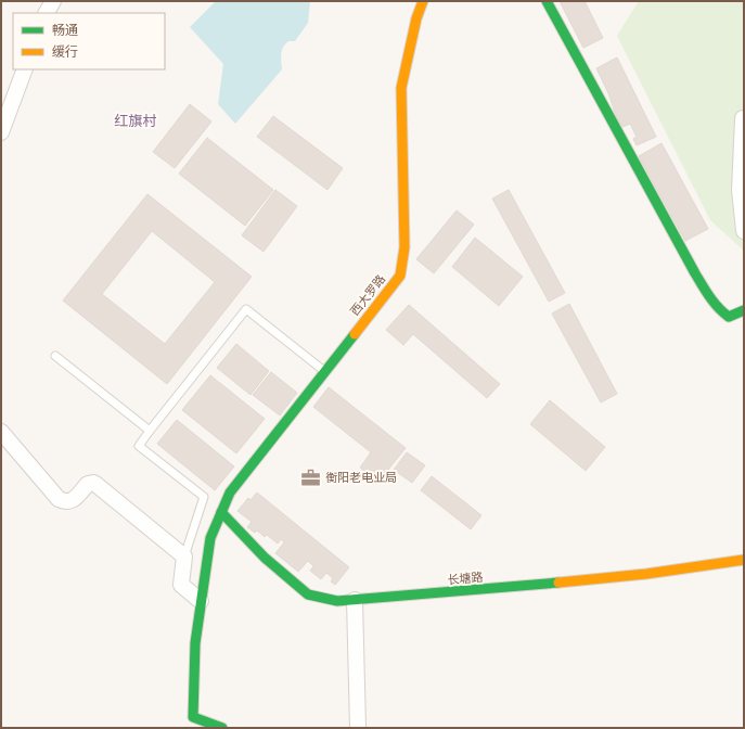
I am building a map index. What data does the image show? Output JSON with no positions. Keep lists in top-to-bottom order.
{
  "streets": {
    "street": ["西大罗路", "长塘路"]
  },
  "crossings": [
    ["西大罗路", "长塘路"]
  ],
  "districts": ["红旗村"],
  "places": {
    "office": ["衡阳老电业局"]
  },
  "legend": ["畅通", "缓行"]
}
